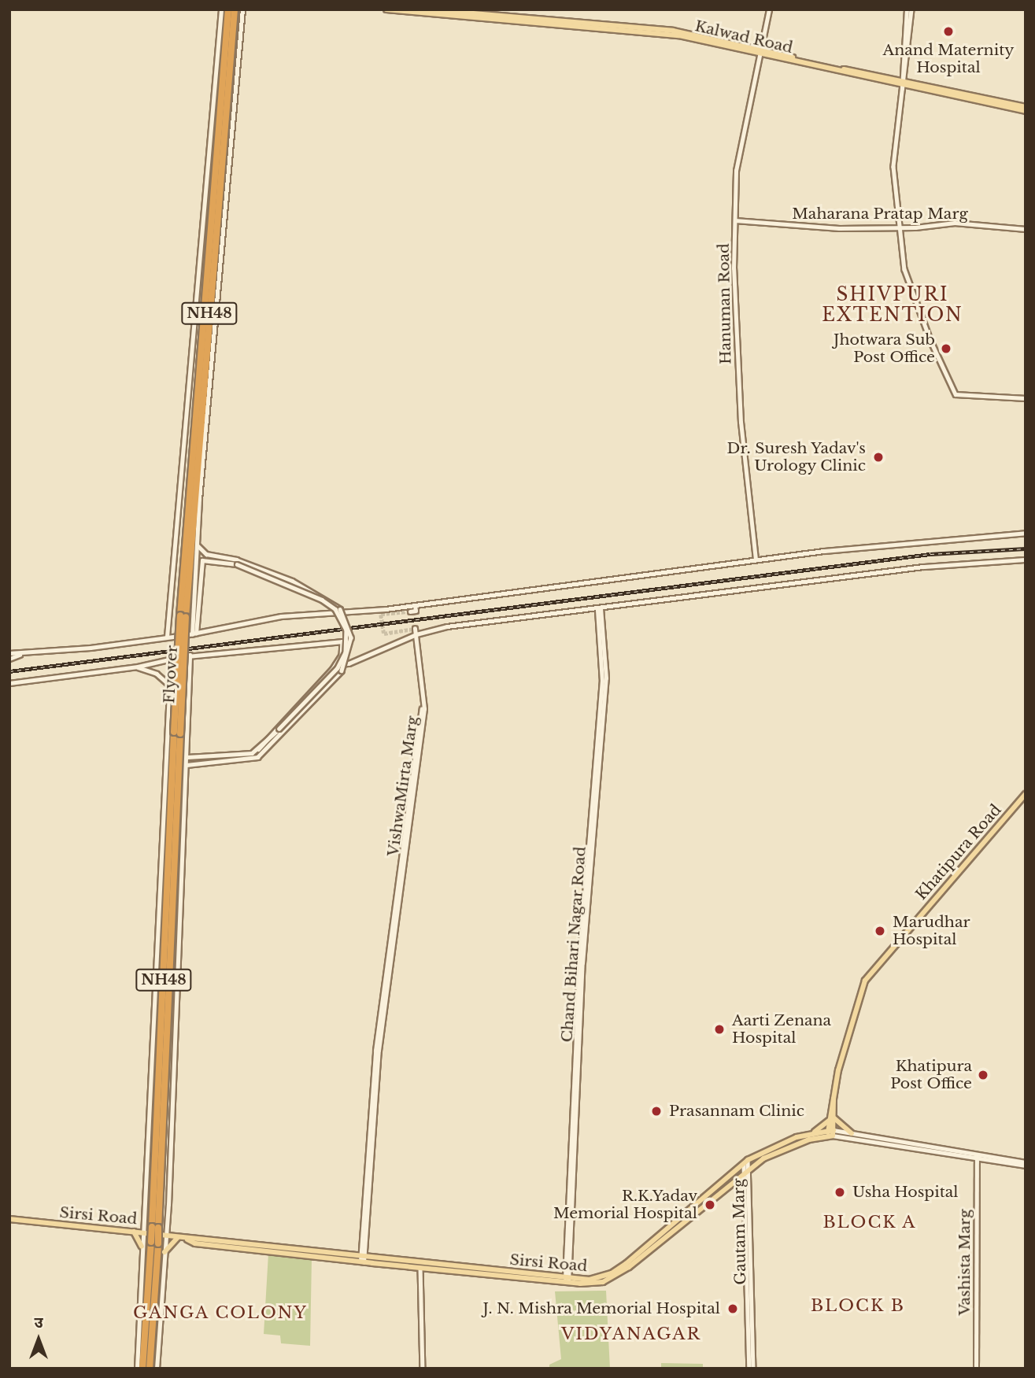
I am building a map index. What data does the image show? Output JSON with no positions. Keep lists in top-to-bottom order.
{
  "streets": {
    "highway": ["NH48", "Flyover"],
    "main road": ["Kalwad Road", "Khatipura Road", "Sirsi Road"],
    "street": [
      "Maharana Pratap Marg",
      "Hanuman Road",
      "VishwaMirta Marg",
      "Chand Bihari Nagar Road",
      "Gautam Marg",
      "Vashista Marg"
    ]
  },
  "crossings": [
    ["Kalwad Road", "Hanuman Road"],
    ["Maharana Pratap Marg", "Hanuman Road"],
    ["NH48", "Flyover"],
    ["VishwaMirta Marg", "Sirsi Road"],
    ["Khatipura Road", "Sirsi Road"],
    ["Chand Bihari Nagar Road", "Sirsi Road"],
    ["Sirsi Road", "Gautam Marg"],
    ["Sirsi Road", "Vashista Marg"]
  ],
  "districts": [
    "SHIVPURI EXTENTION",
    "BLOCK A",
    "BLOCK B",
    "GANGA COLONY",
    "VIDYANAGAR"
  ],
  "places": [
    "Anand Maternity Hospital",
    "Jhotwara Sub Post Office",
    "Dr. Suresh Yadav's Urology Clinic",
    "Marudhar Hospital",
    "Aarti Zenana Hospital",
    "Khatipura Post Office",
    "Prasannam Clinic",
    "Usha Hospital",
    "R.K.Yadav Memorial Hospital",
    "J. N. Mishra Memorial Hospital"
  ],
  "north": "top"
}
